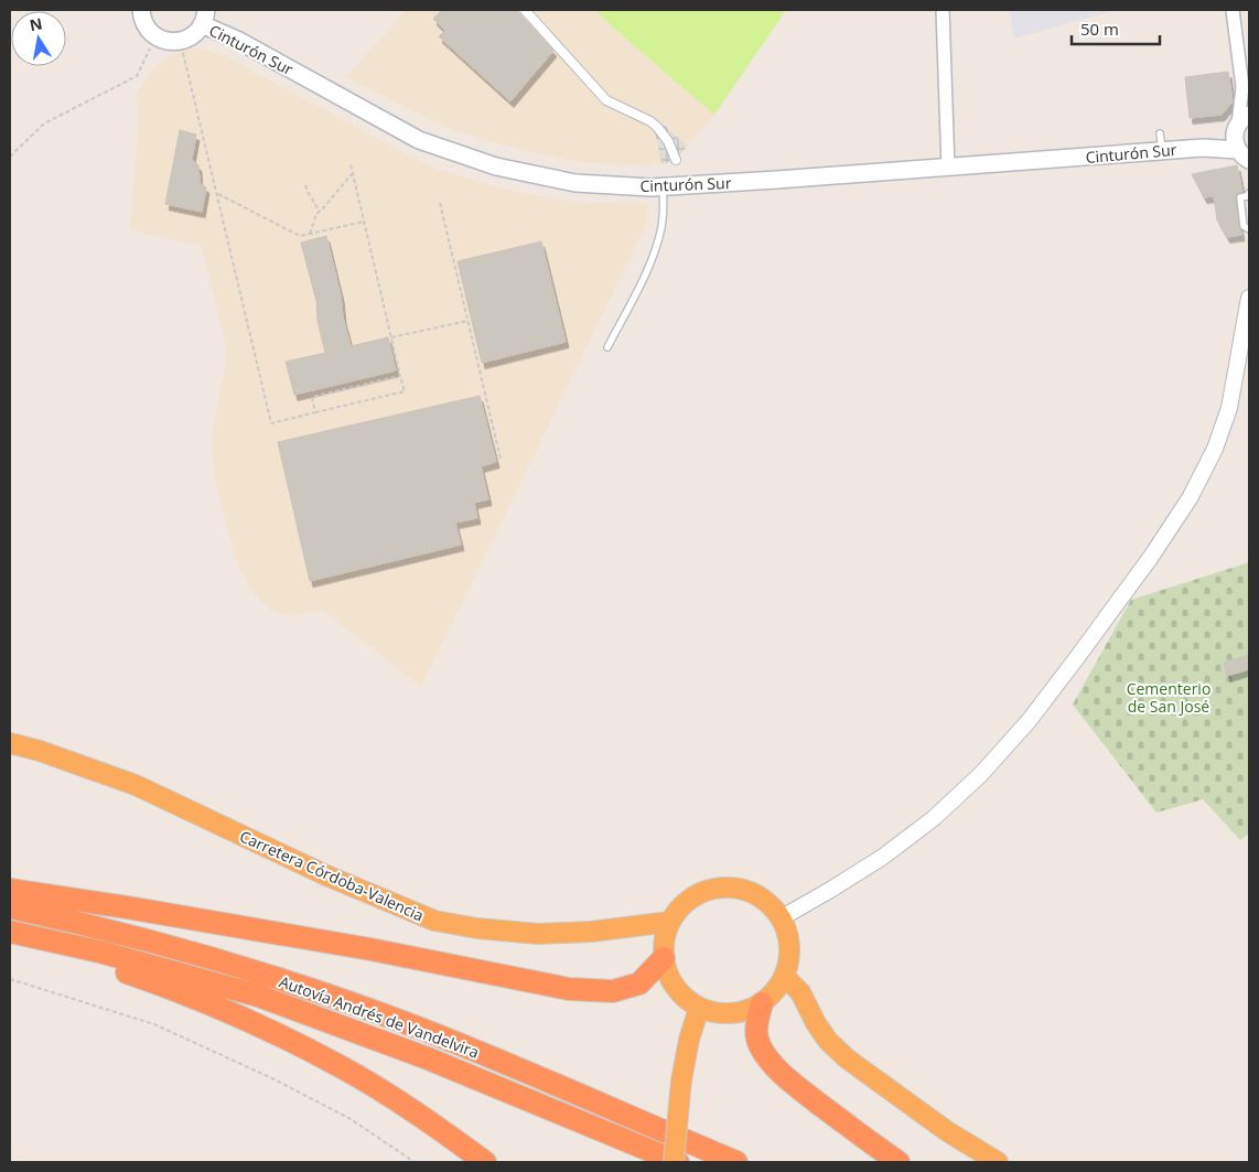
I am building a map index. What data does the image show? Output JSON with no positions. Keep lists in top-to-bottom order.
{
  "streets": {
    "highway": ["Carretera Córdoba-Valencia", "Autovía Andrés de Vandelvira"],
    "main road": ["Cinturón Sur"]
  },
  "parks": ["Cementerio de San José"],
  "scale_bar": "50 m",
  "north": "top"
}
